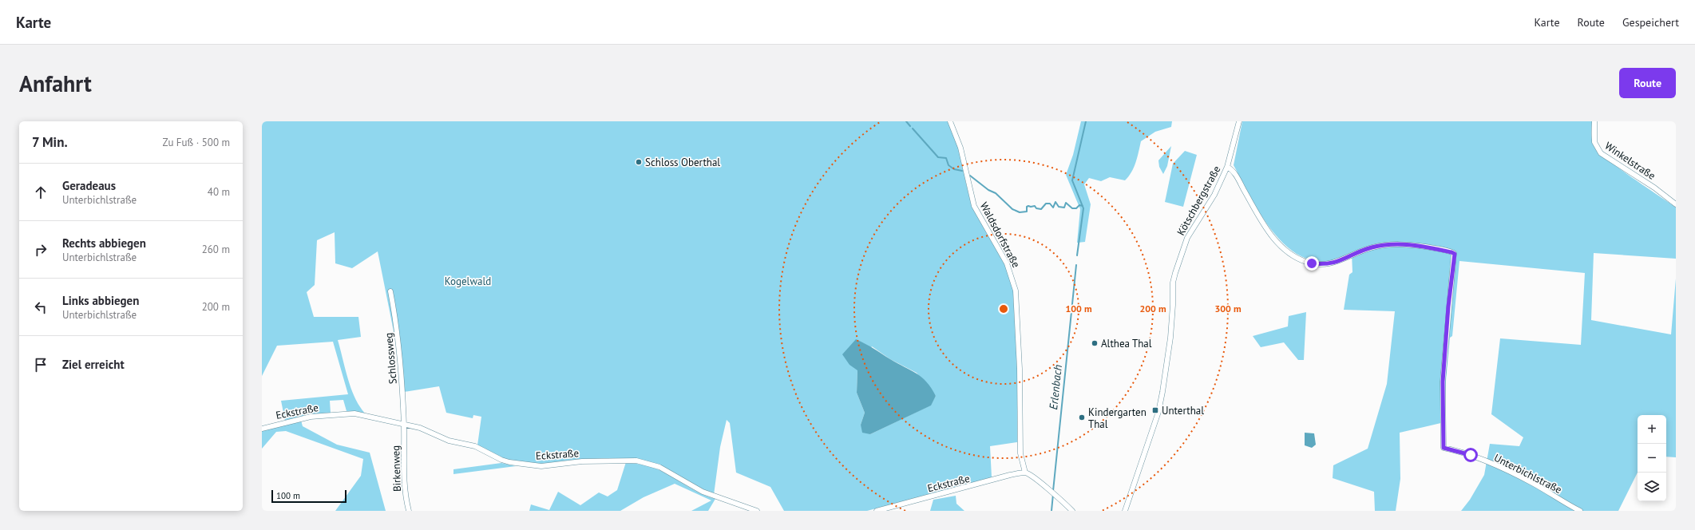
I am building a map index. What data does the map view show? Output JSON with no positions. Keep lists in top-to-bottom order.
{
  "streets": {
    "street": [
      "Winkelstraße",
      "Kötschbergstraße",
      "Waldsdorfstraße",
      "Schlossweg",
      "Eckstraße",
      "Birkenweg",
      "Unterbichlstraße"
    ]
  },
  "crossings": [
    ["Kötschbergstraße", "Unterbichlstraße"],
    ["Waldsdorfstraße", "Eckstraße"],
    ["Schlossweg", "Eckstraße"],
    ["Schlossweg", "Birkenweg"],
    ["Eckstraße", "Birkenweg"]
  ],
  "water": ["Erlenbach"],
  "parks": ["Kogelwald"],
  "places": {
    "other": ["Schloss Oberthal", "Althea Thal", "Kindergarten Thal"],
    "transit": ["Unterthal"]
  },
  "scale_bar": "100 m",
  "page": {
    "header": "Karte",
    "nav": ["Karte", "Route", "Gespeichert"],
    "buttons": "Route",
    "title": "Anfahrt",
    "heading": ["7 Min.", "Zu Fuß · 500 m"],
    "list": [
      ["Geradeaus", "Unterbichlstraße", "40 m"],
      ["Rechts abbiegen", "Unterbichlstraße", "260 m"],
      ["Links abbiegen", "Unterbichlstraße", "200 m"],
      "Ziel erreicht"
    ],
    "map_buttons": ["+", "−"],
    "scale": "100 m"
  },
  "rings": ["100 m", "200 m", "300 m"]
}
